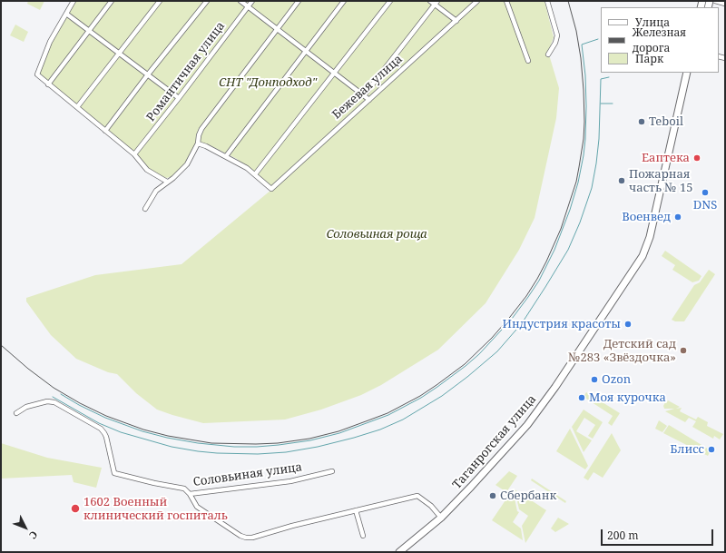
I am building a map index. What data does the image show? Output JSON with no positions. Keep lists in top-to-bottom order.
{
  "streets": {
    "main road": ["Таганрогская улица"],
    "street": ["Романтичная улица", "Бежевая улица", "Соловьиная улица"]
  },
  "parks": ["СНТ \"Донподход\"", "Соловьиная роща"],
  "places": [
    "Teboil",
    "Еаптека",
    "Пожарная часть № 15",
    "DNS",
    "Военвед",
    "Индустрия красоты",
    "Детский сад №283 «Звёздочка»",
    "Ozon",
    "Моя курочка",
    "Блисс",
    "Сбербанк",
    "1602 Военный клинический госпиталь"
  ],
  "legend": ["Улица", "Железная дорога", "Парк"],
  "scale_bar": "200 m",
  "north": "bottom right"
}
